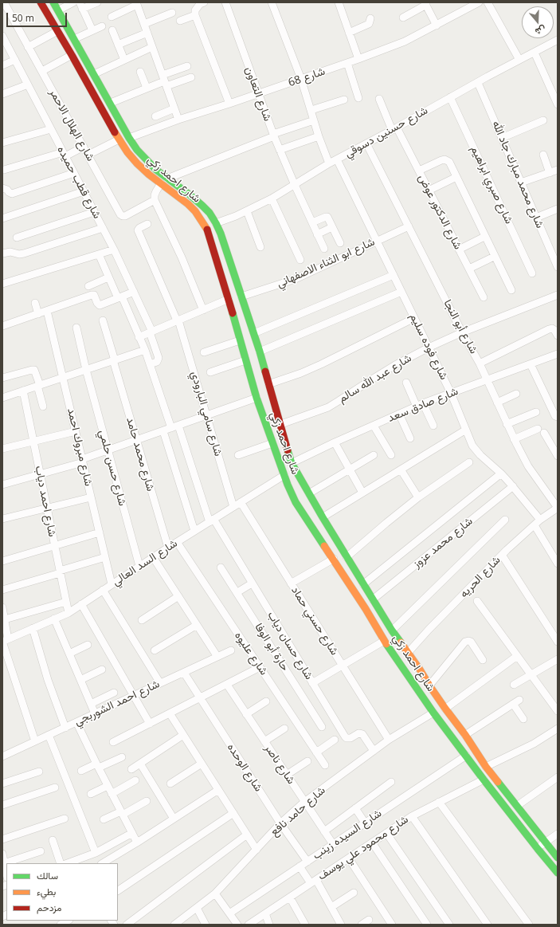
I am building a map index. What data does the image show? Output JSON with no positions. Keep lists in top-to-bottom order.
{
  "streets": {
    "street": [
      "شارع 68",
      "شارع التعاون",
      "شارع الهلال الاحمر",
      "شارع حسنين دسوقي",
      "شارع محمد مبارك جاد الله",
      "شارع احمد زكي",
      "شارع قطب حميده",
      "شارع صبري ابراهيم",
      "شارع الدكتور عوض",
      "شارع ابو الثناء الاصفهاني",
      "شارع أبو النجا",
      "شارع فوده سليم",
      "شارع عبد الله سالم",
      "شارع صادق سعد",
      "شارع سامي البارودي",
      "شارع مبروك احمد",
      "شارع محمد حامد",
      "شارع حسن حلمي",
      "شارع احمد دياب",
      "شارع محمد عزوز",
      "شارع السد العالي",
      "شارع الحريه",
      "شارع حسني حماد",
      "شارع حسان دياب",
      "حارة أبو الوفا",
      "شارع عليوه",
      "شارع احمد الشوربجي",
      "شارع ناصر",
      "شارع الوحده",
      "شارع حامد نافع",
      "شارع السيده زينب",
      "شارع محمود علي يوسف"
    ]
  },
  "crossings": [
    ["شارع 68", "شارع التعاون"],
    ["شارع 68", "شارع احمد زكي"],
    ["شارع التعاون", "شارع حسنين دسوقي"],
    ["شارع حسنين دسوقي", "شارع محمد مبارك جاد الله"],
    ["شارع حسنين دسوقي", "شارع احمد زكي"],
    ["شارع حسنين دسوقي", "شارع صبري ابراهيم"],
    ["شارع حسنين دسوقي", "شارع الدكتور عوض"],
    ["شارع حسنين دسوقي", "شارع أبو النجا"],
    ["شارع حسنين دسوقي", "شارع فوده سليم"],
    ["شارع احمد زكي", "شارع ابو الثناء الاصفهاني"],
    ["شارع احمد زكي", "شارع عبد الله سالم"],
    ["شارع احمد زكي", "شارع صادق سعد"],
    ["شارع احمد زكي", "شارع محمد عزوز"],
    ["شارع احمد زكي", "شارع السد العالي"],
    ["شارع احمد زكي", "شارع الحريه"],
    ["شارع احمد زكي", "شارع حامد نافع"],
    ["شارع احمد زكي", "شارع السيده زينب"],
    ["شارع احمد زكي", "شارع محمود علي يوسف"],
    ["شارع ابو الثناء الاصفهاني", "شارع أبو النجا"],
    ["شارع ابو الثناء الاصفهاني", "شارع فوده سليم"],
    ["شارع أبو النجا", "شارع عبد الله سالم"],
    ["شارع أبو النجا", "شارع صادق سعد"],
    ["شارع أبو النجا", "شارع الحريه"],
    ["شارع فوده سليم", "شارع عبد الله سالم"],
    ["شارع فوده سليم", "شارع صادق سعد"],
    ["شارع فوده سليم", "شارع محمد عزوز"],
    ["شارع فوده سليم", "شارع الحريه"],
    ["شارع سامي البارودي", "شارع السد العالي"],
    ["شارع مبروك احمد", "شارع السد العالي"],
    ["شارع محمد حامد", "شارع السد العالي"],
    ["شارع حسن حلمي", "شارع السد العالي"],
    ["شارع احمد دياب", "شارع السد العالي"],
    ["شارع السد العالي", "شارع حسني حماد"],
    ["شارع السد العالي", "شارع حسان دياب"],
    ["شارع السد العالي", "شارع عليوه"],
    ["شارع حسني حماد", "شارع حامد نافع"],
    ["شارع حسان دياب", "شارع حامد نافع"],
    ["شارع احمد الشوربجي", "شارع الوحده"],
    ["شارع ناصر", "شارع حامد نافع"],
    ["شارع ناصر", "شارع السيده زينب"],
    ["شارع الوحده", "شارع حامد نافع"],
    ["شارع الوحده", "شارع السيده زينب"]
  ],
  "legend": ["سالك", "بطيء", "مزدحم"],
  "scale_bar": "50 m",
  "north": "bottom"
}
